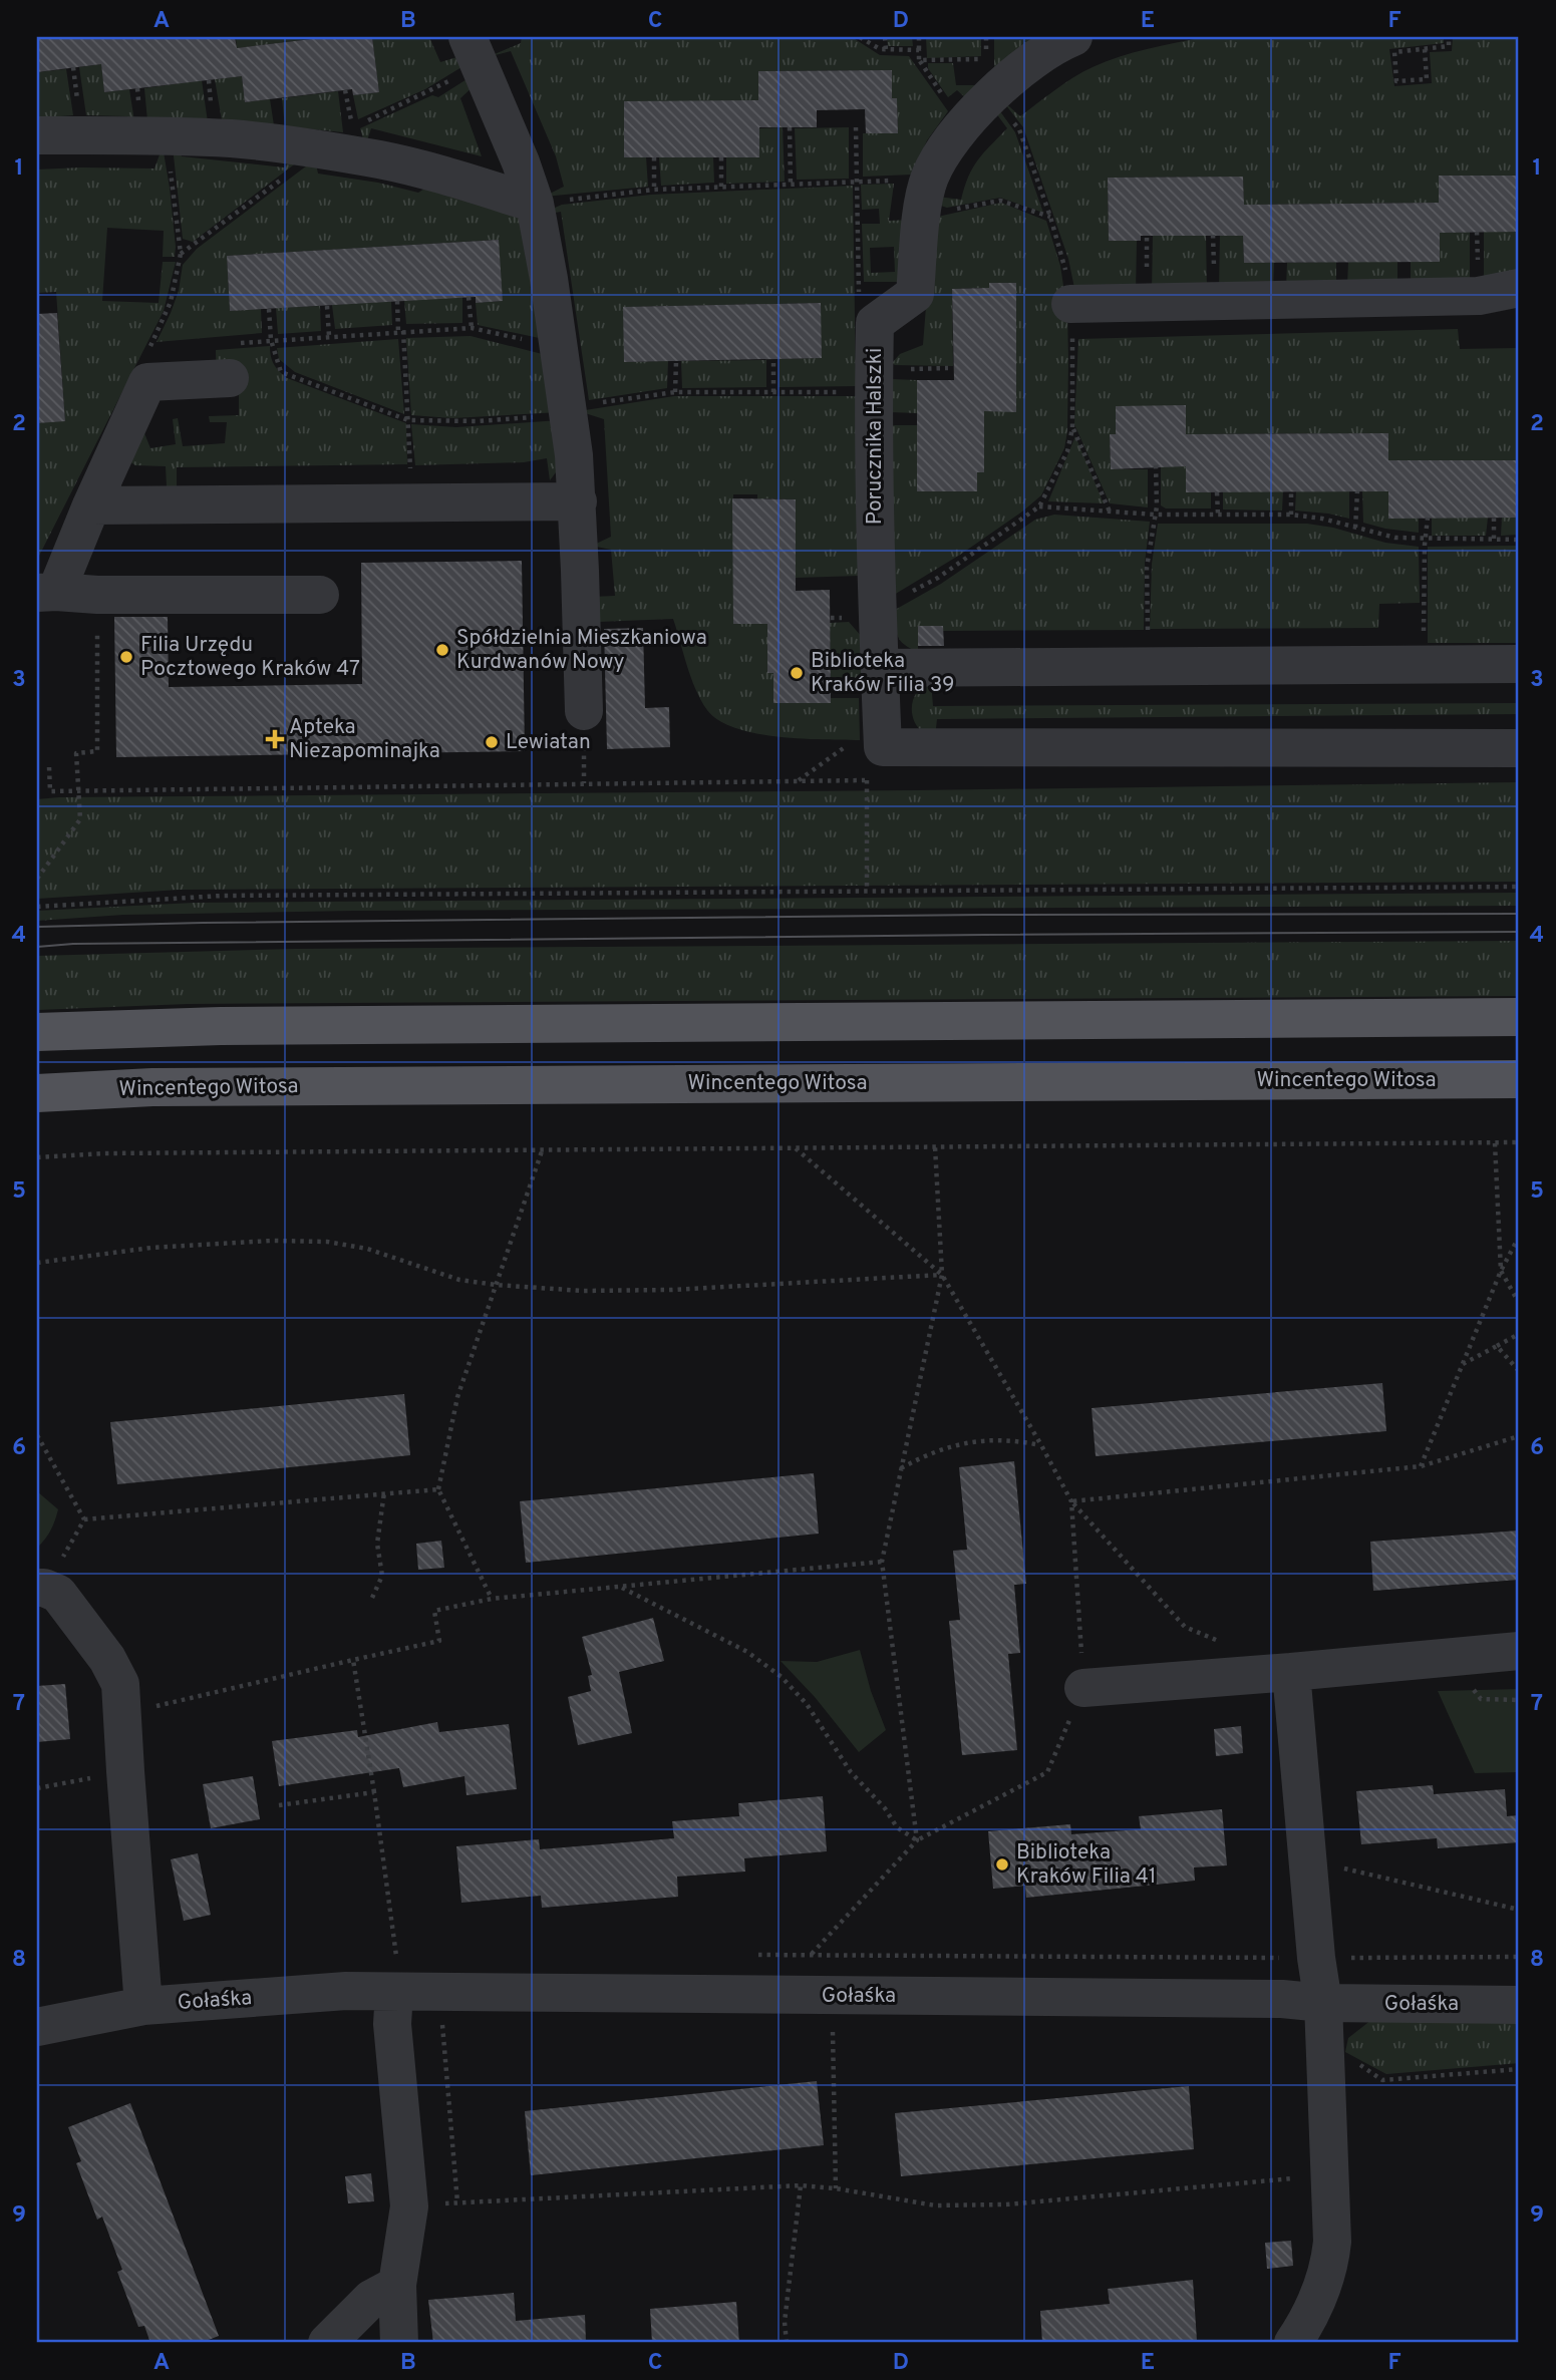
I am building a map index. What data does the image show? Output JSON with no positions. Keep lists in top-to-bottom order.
{
  "streets": {
    "main road": ["Wincentego Witosa"],
    "street": ["Porucznika Halszki", "Gołaśka"]
  },
  "places": {
    "other": [
      "Spółdzielnia Mieszkaniowa Kurdwanów Nowy",
      "Filia Urzędu Pocztowego Kraków 47",
      "Biblioteka Kraków Filia 39",
      "Lewiatan",
      "Biblioteka Kraków Filia 41"
    ],
    "health": ["Apteka Niezapominajka"]
  },
  "grid": {
    "columns": [
      "A",
      "B",
      "C",
      "D",
      "E",
      "F"
    ],
    "rows": [
      "1",
      "2",
      "3",
      "4",
      "5",
      "6",
      "7",
      "8",
      "9"
    ]
  }
}
